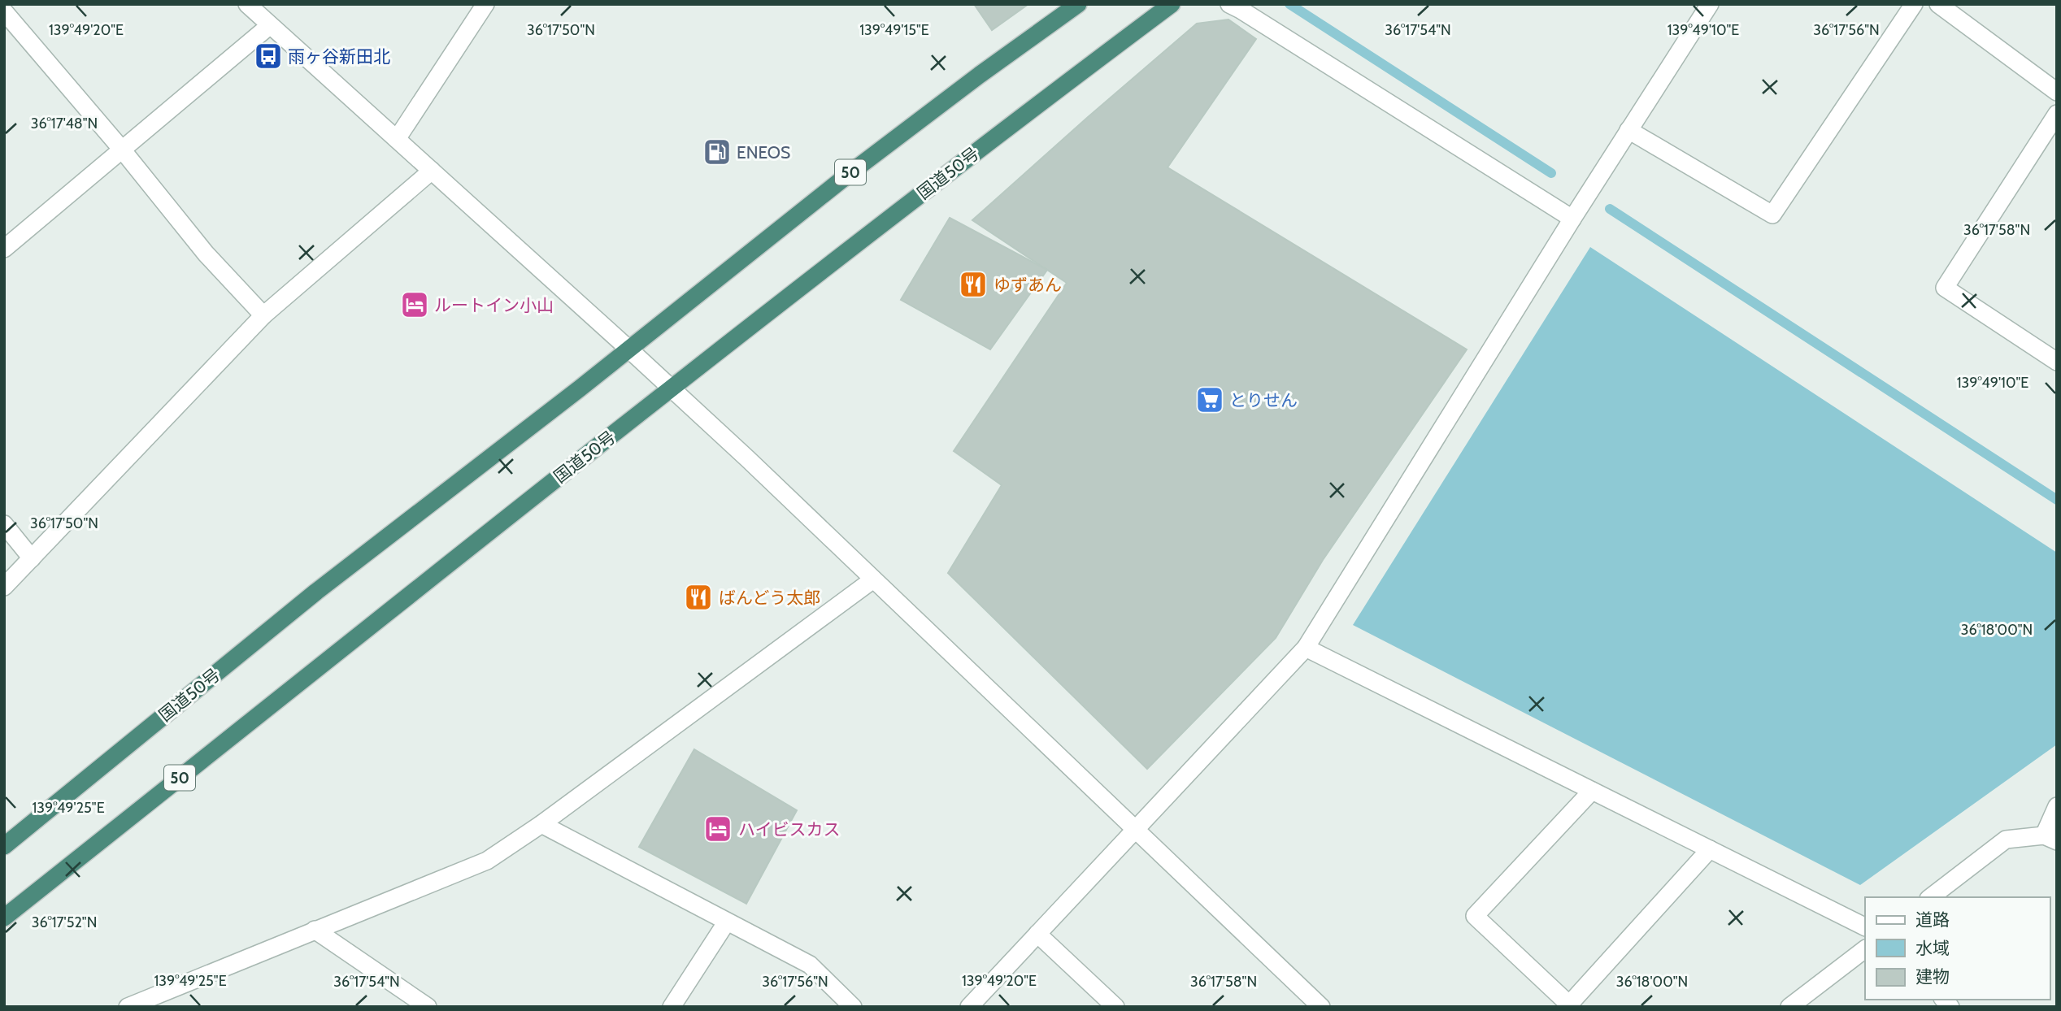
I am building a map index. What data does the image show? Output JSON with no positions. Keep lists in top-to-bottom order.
{
  "streets": {
    "highway": ["50", "国道50号"]
  },
  "places": {
    "bus stop": ["雨ヶ谷新田北"],
    "fuel station": ["ENEOS"],
    "restaurant": ["ゆずあん", "ばんどう太郎"],
    "hotel": ["ルートイン小山", "ハイビスカス"],
    "supermarket": ["とりせん"]
  },
  "legend": ["道路", "水域", "建物"],
  "coordinates": [
    "36°17'50\"N",
    "36°17'54\"N",
    "36°17'56\"N",
    "139°49'20\"E",
    "139°49'15\"E",
    "139°49'10\"E",
    "36°17'48\"N",
    "36°17'58\"N",
    "36°18'00\"N",
    "139°49'25\"E",
    "36°17'52\"N"
  ]
}
